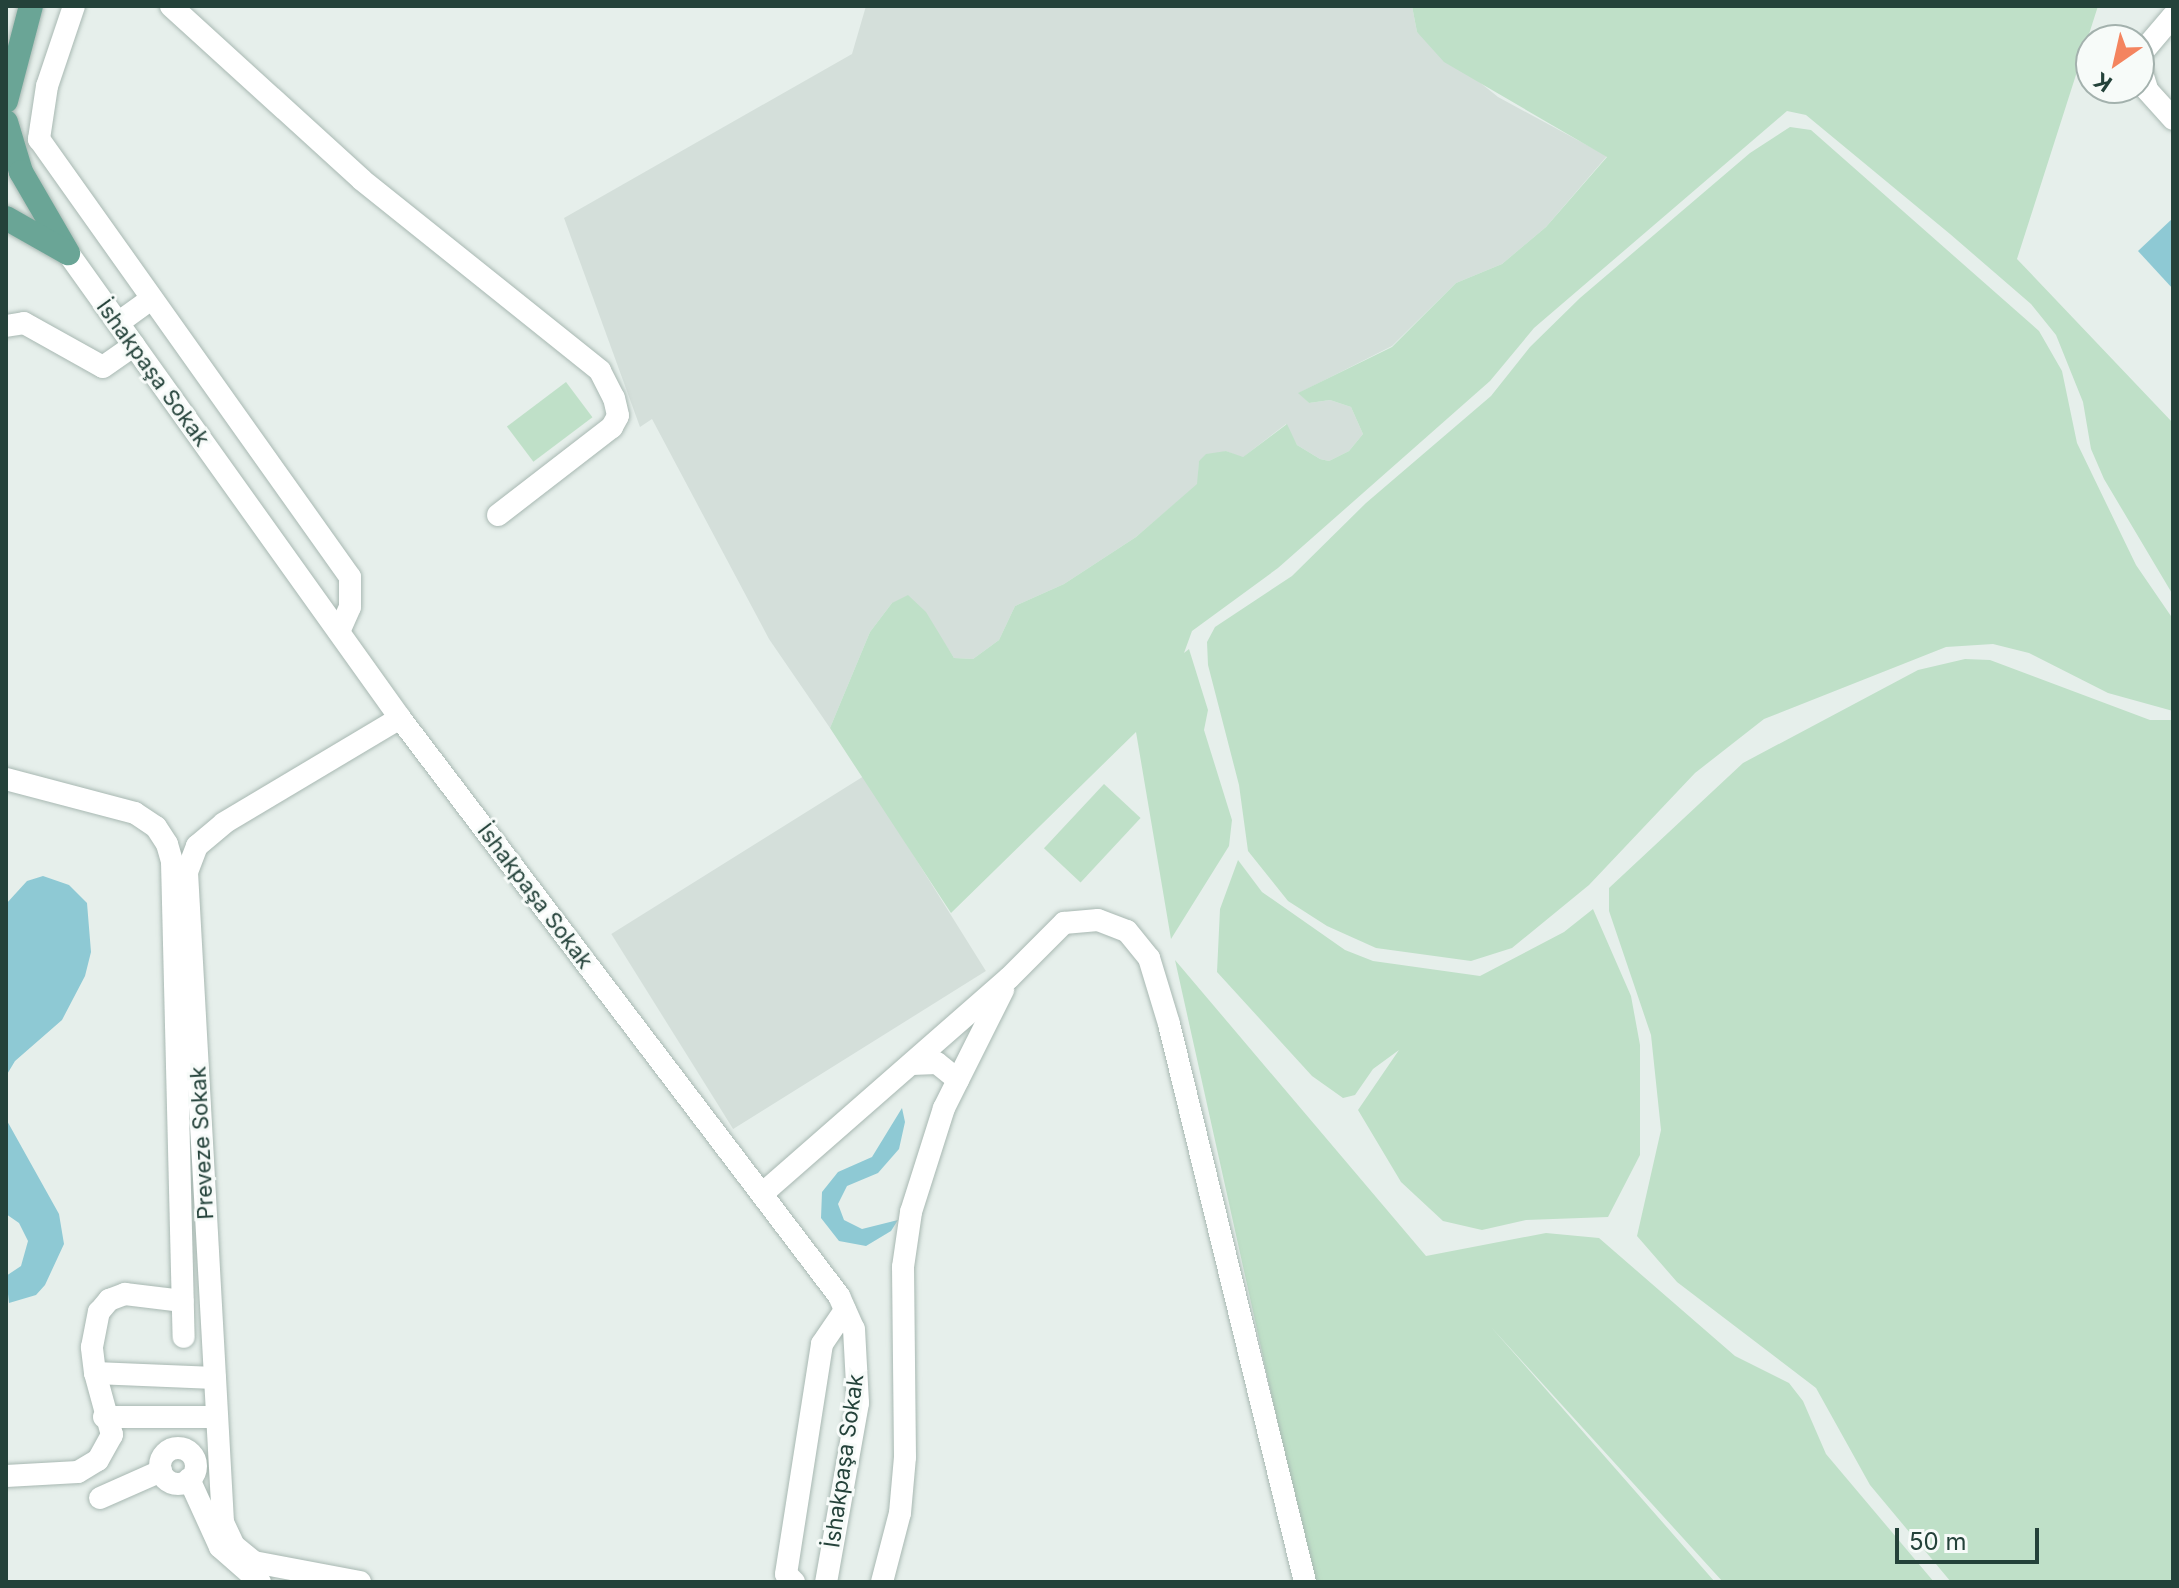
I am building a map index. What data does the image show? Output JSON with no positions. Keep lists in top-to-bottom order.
{
  "streets": {
    "street": ["İshakpaşa Sokak", "Preveze Sokak"]
  },
  "crossings": [
    ["İshakpaşa Sokak", "Preveze Sokak"]
  ],
  "scale_bar": "50 m",
  "north": "bottom left"
}
